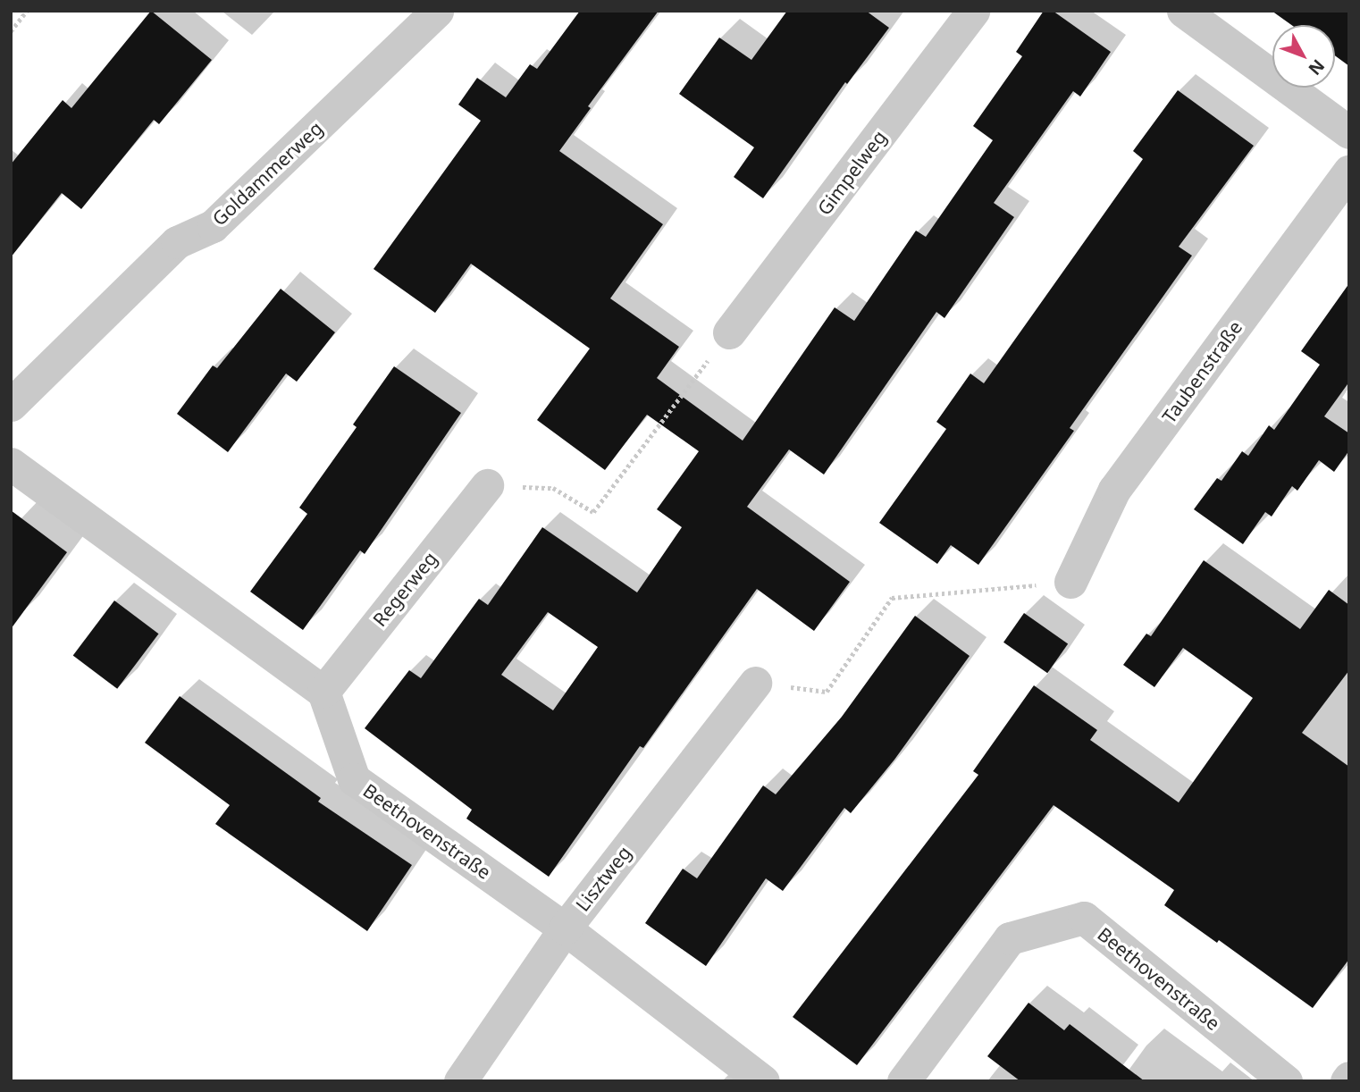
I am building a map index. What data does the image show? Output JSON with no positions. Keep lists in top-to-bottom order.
{
  "streets": {
    "street": [
      "Gimpelweg",
      "Goldammerweg",
      "Taubenstraße",
      "Regerweg",
      "Beethovenstraße",
      "Lisztweg"
    ]
  },
  "crossings": [
    ["Regerweg", "Beethovenstraße"],
    ["Beethovenstraße", "Lisztweg"]
  ],
  "north": "bottom right"
}
